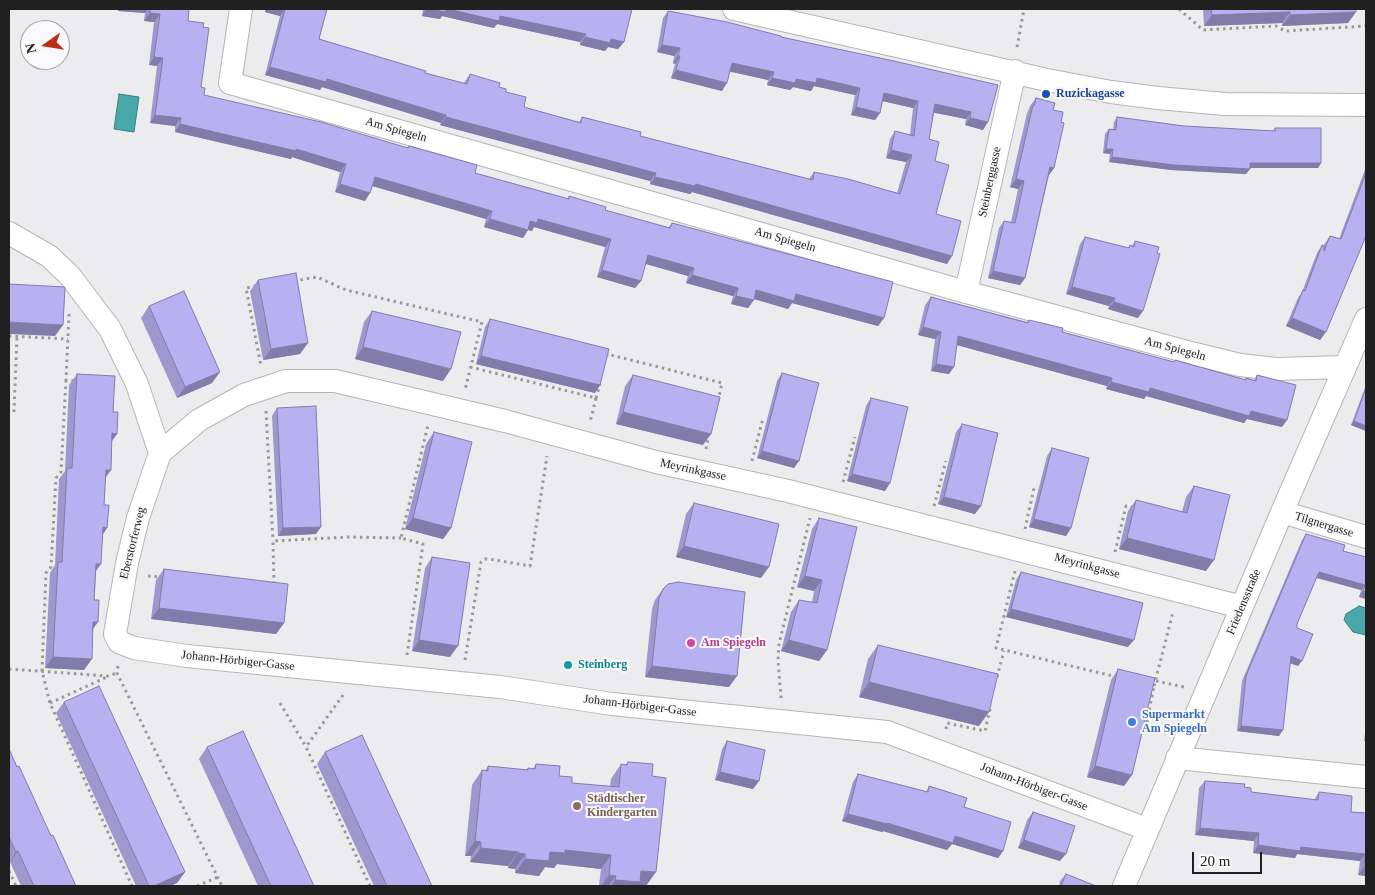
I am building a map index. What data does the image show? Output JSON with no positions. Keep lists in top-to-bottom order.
{
  "streets": {
    "street": [
      "Am Spiegeln",
      "Steinberggasse",
      "Meyrinkgasse",
      "Tilgnergasse",
      "Eberstorferweg",
      "Friedensstraße",
      "Johann-Hörbiger-Gasse"
    ]
  },
  "crossings": [
    ["Am Spiegeln", "Steinberggasse"],
    ["Am Spiegeln", "Friedensstraße"],
    ["Meyrinkgasse", "Eberstorferweg"],
    ["Meyrinkgasse", "Friedensstraße"],
    ["Tilgnergasse", "Friedensstraße"],
    ["Eberstorferweg", "Johann-Hörbiger-Gasse"],
    ["Friedensstraße", "Johann-Hörbiger-Gasse"]
  ],
  "places": [
    "Ruzickagasse",
    "Am Spiegeln",
    "Steinberg",
    "Supermarkt Am Spiegeln",
    "Städtischer Kindergarten"
  ],
  "scale_bar": "20 m",
  "north": "left"
}
